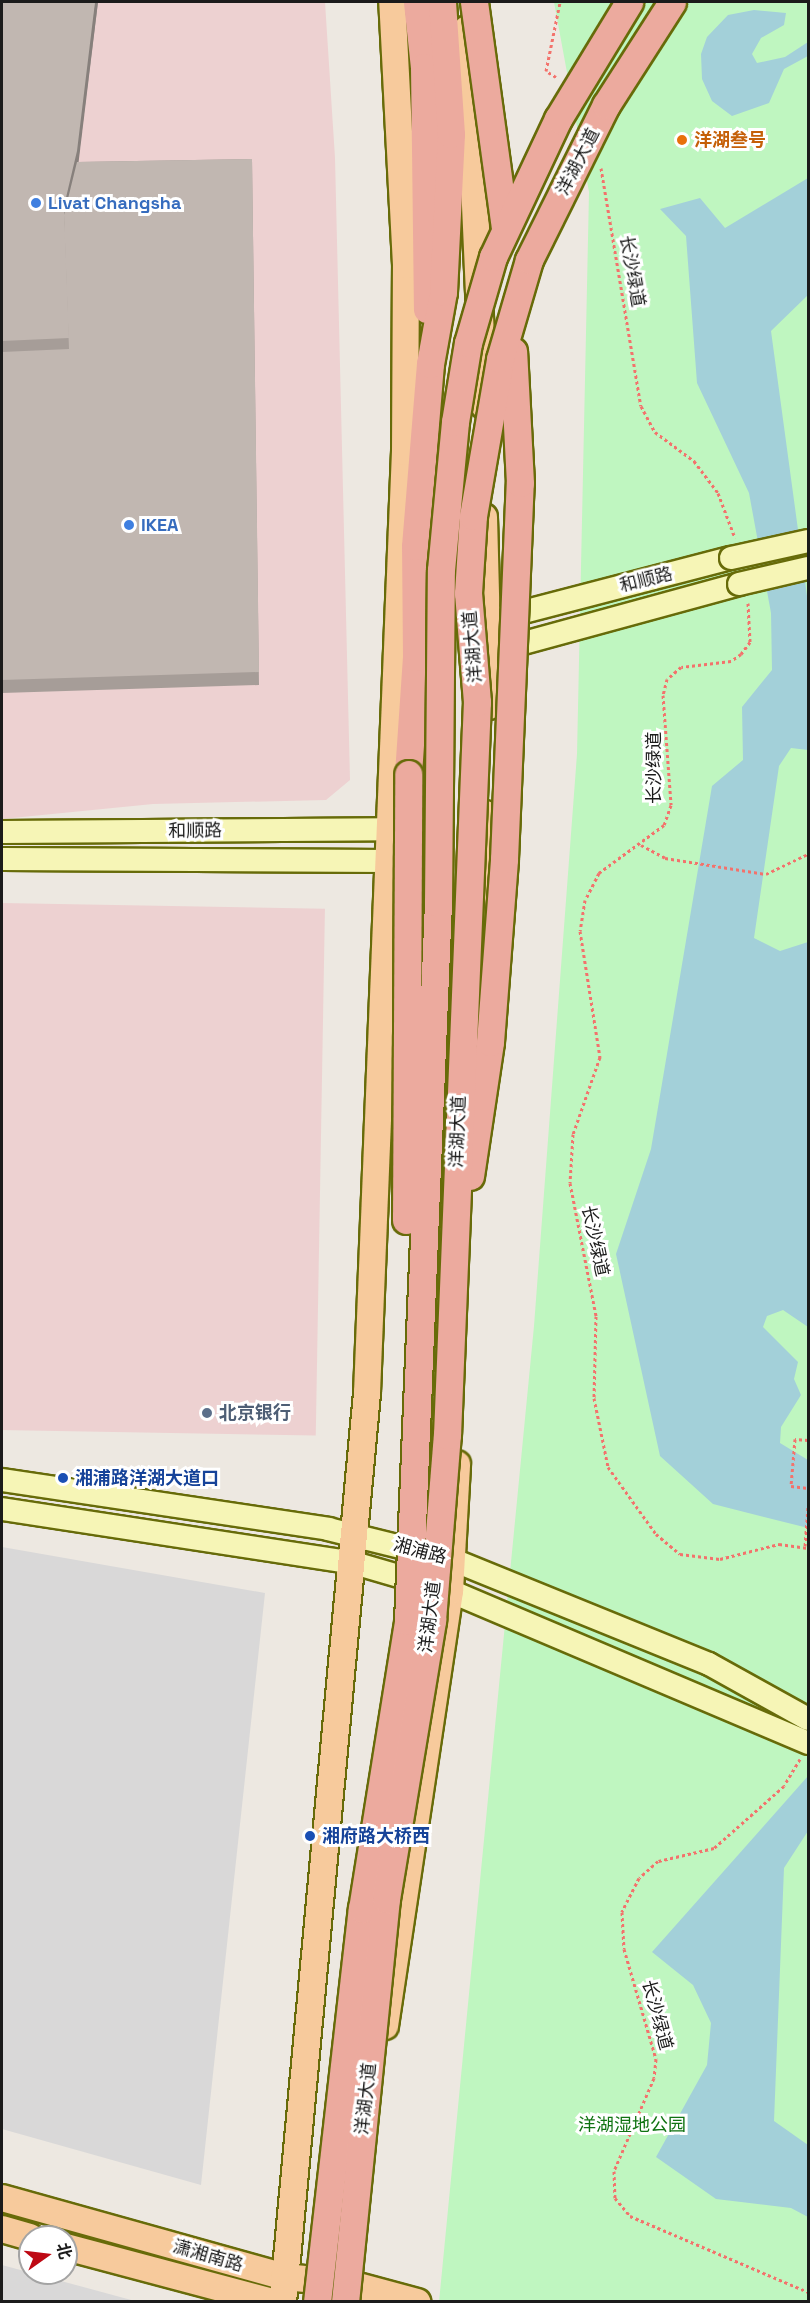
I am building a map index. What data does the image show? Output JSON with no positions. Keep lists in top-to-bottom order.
{
  "streets": {
    "highway": ["洋湖大道"],
    "main road": ["和顺路", "湘浦路", "潇湘南路"],
    "path": ["长沙绿道"]
  },
  "crossings": [
    ["洋湖大道", "潇湘南路"],
    ["长沙绿道", "和顺路"],
    ["长沙绿道", "湘浦路"]
  ],
  "parks": ["洋湖湿地公园"],
  "places": [
    "洋湖叁号",
    "Livat Changsha",
    "IKEA",
    "北京银行",
    "湘浦路洋湖大道口",
    "湘府路大桥西"
  ],
  "north": "right"
}
